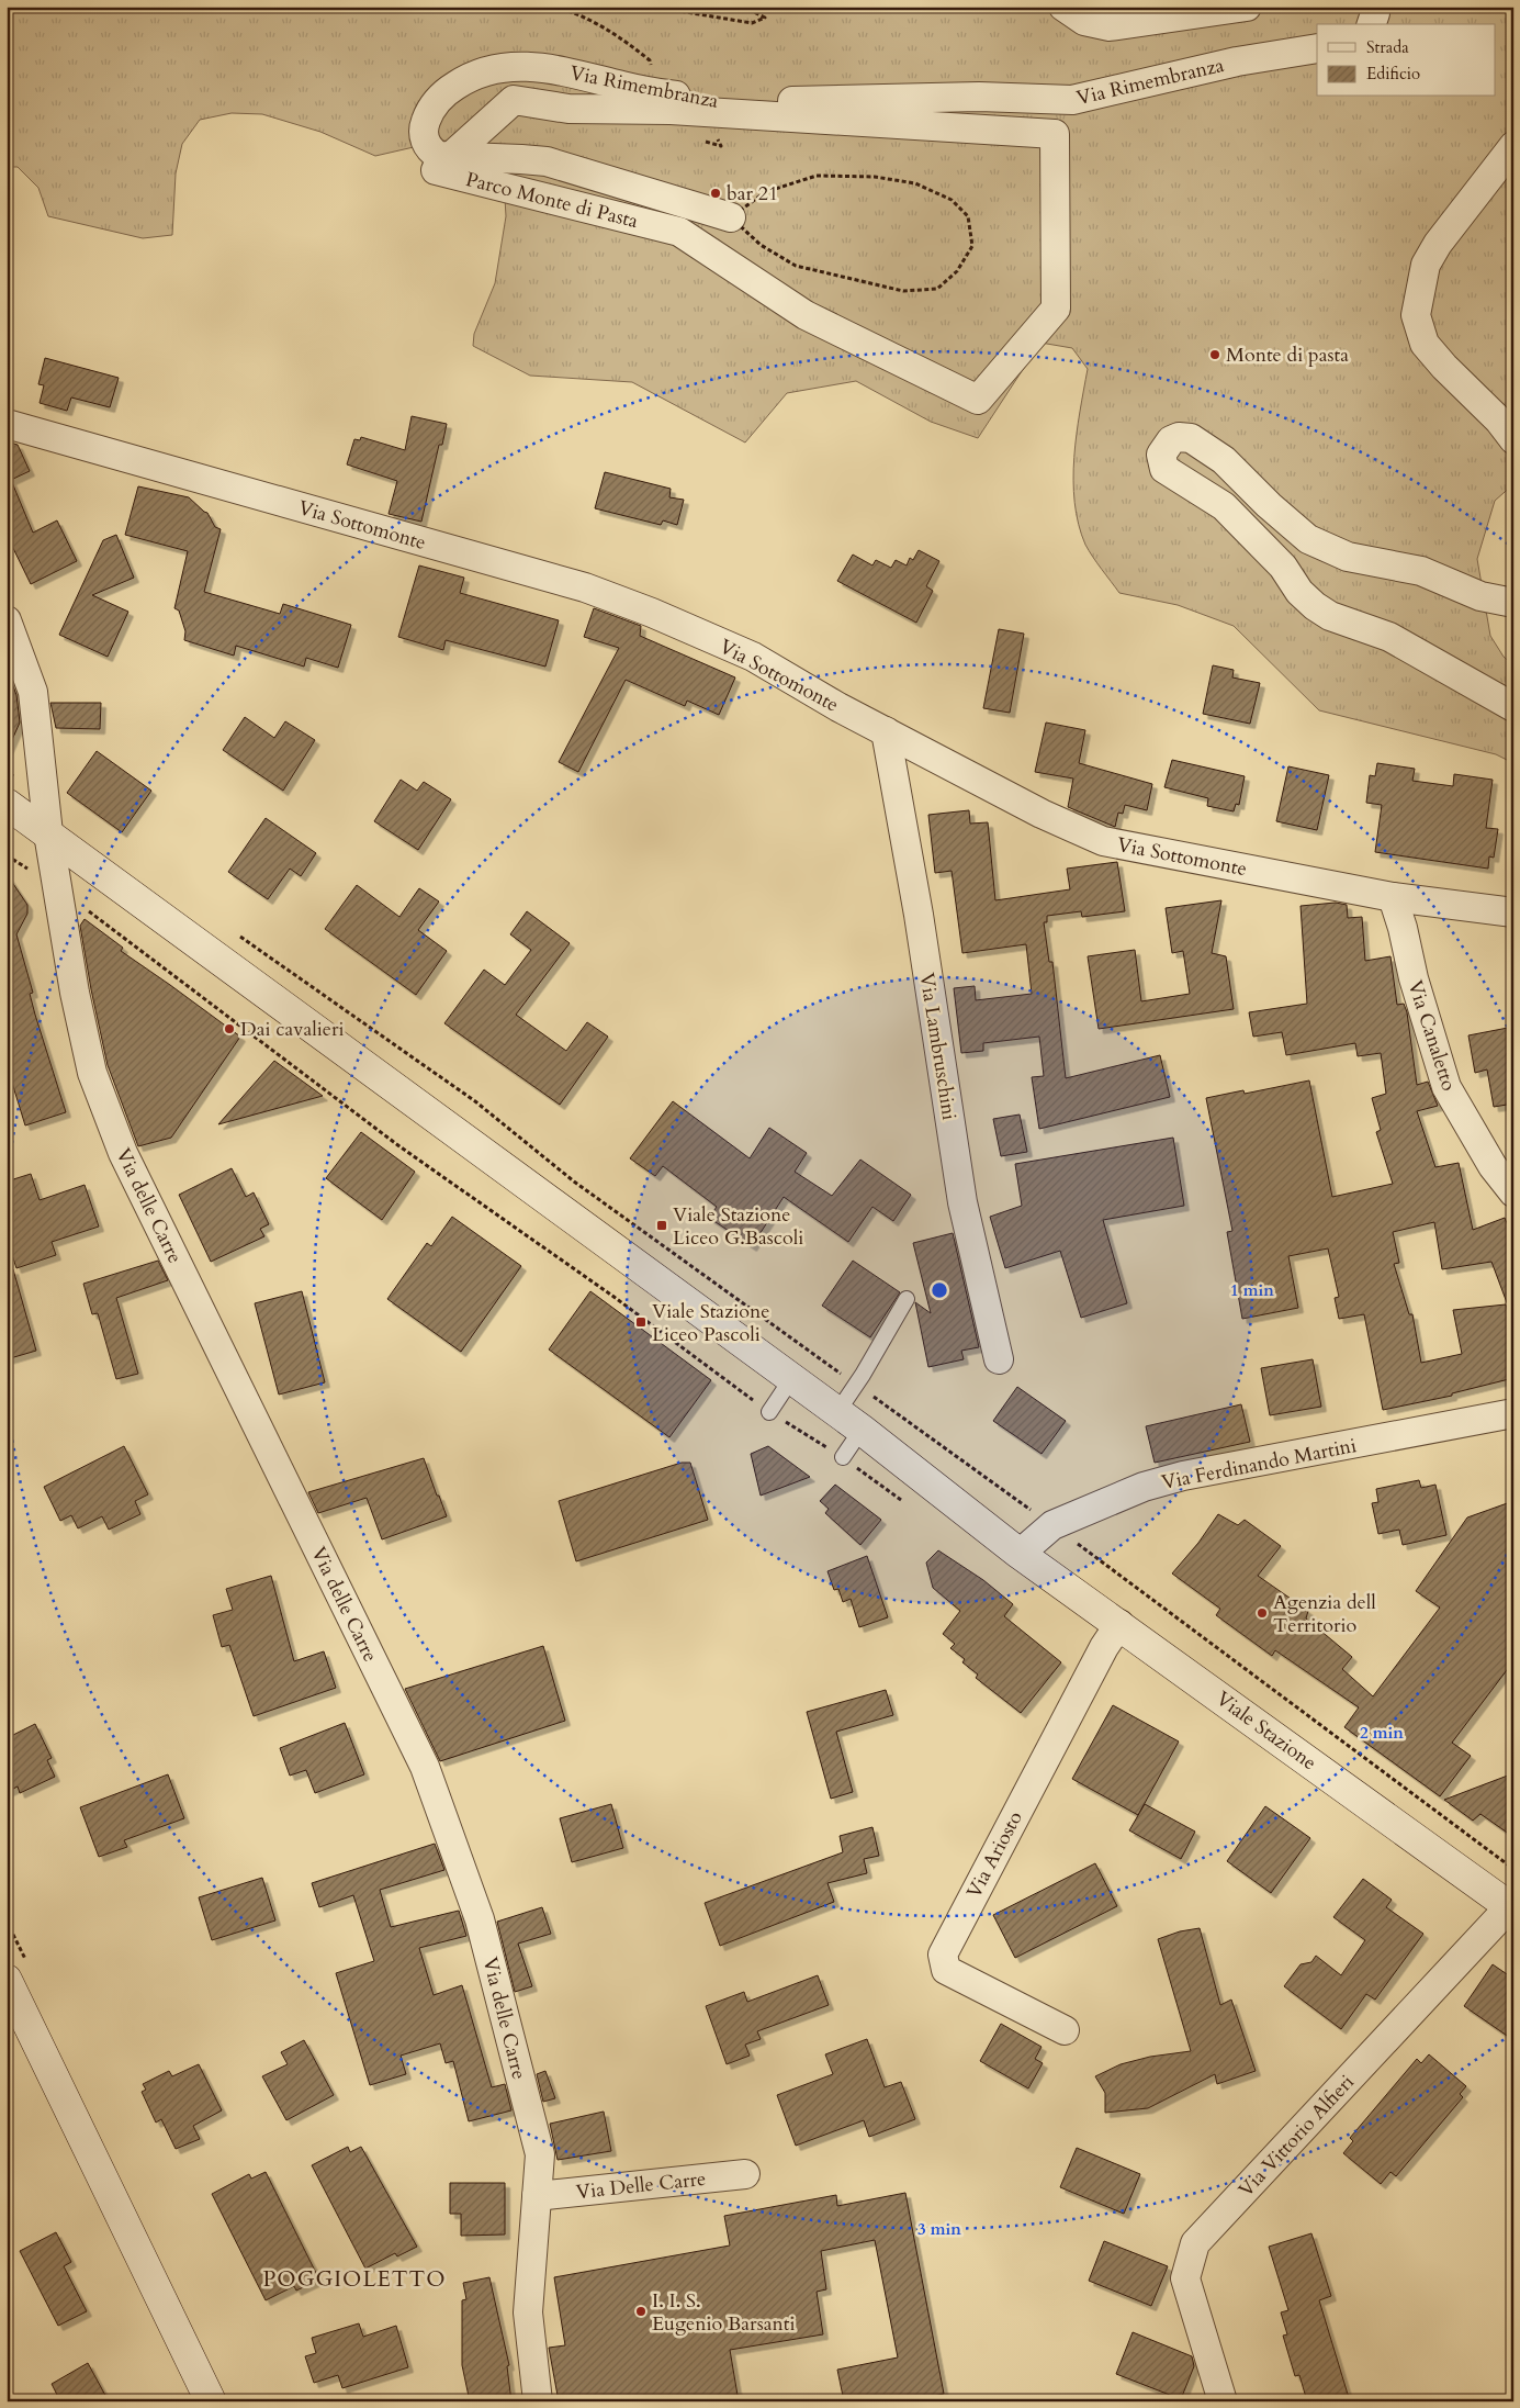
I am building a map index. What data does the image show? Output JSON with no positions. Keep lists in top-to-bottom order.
{
  "streets": {
    "main road": ["Viale Stazione"],
    "street": [
      "Via Rimembranza",
      "Parco Monte di Pasta",
      "Via Sottomonte",
      "Via Canaletto",
      "Via Lambruschini",
      "Via delle Carre",
      "Via Ferdinando Martini",
      "Via Ariosto",
      "Via Vittorio Alfieri",
      "Via Delle Carre"
    ]
  },
  "crossings": [
    ["Via Rimembranza", "Parco Monte di Pasta"],
    ["Via Sottomonte", "Via Canaletto"],
    ["Via Sottomonte", "Via Lambruschini"],
    ["Via delle Carre", "Viale Stazione"],
    ["Via delle Carre", "Via Delle Carre"],
    ["Via Ferdinando Martini", "Viale Stazione"],
    ["Viale Stazione", "Via Ariosto"],
    ["Viale Stazione", "Via Vittorio Alfieri"]
  ],
  "districts": ["POGGIOLETTO"],
  "places": {
    "other": [
      "bar 21",
      "Monte di pasta",
      "Dai cavalieri",
      "Agenzia dell Territorio",
      "I. I. S. Eugenio Barsanti"
    ],
    "transit": ["Viale Stazione Liceo G.Bascoli", "Viale Stazione Liceo Pascoli"]
  },
  "legend": ["Strada", "Edificio"],
  "rings": ["1 min", "2 min", "3 min"]
}
